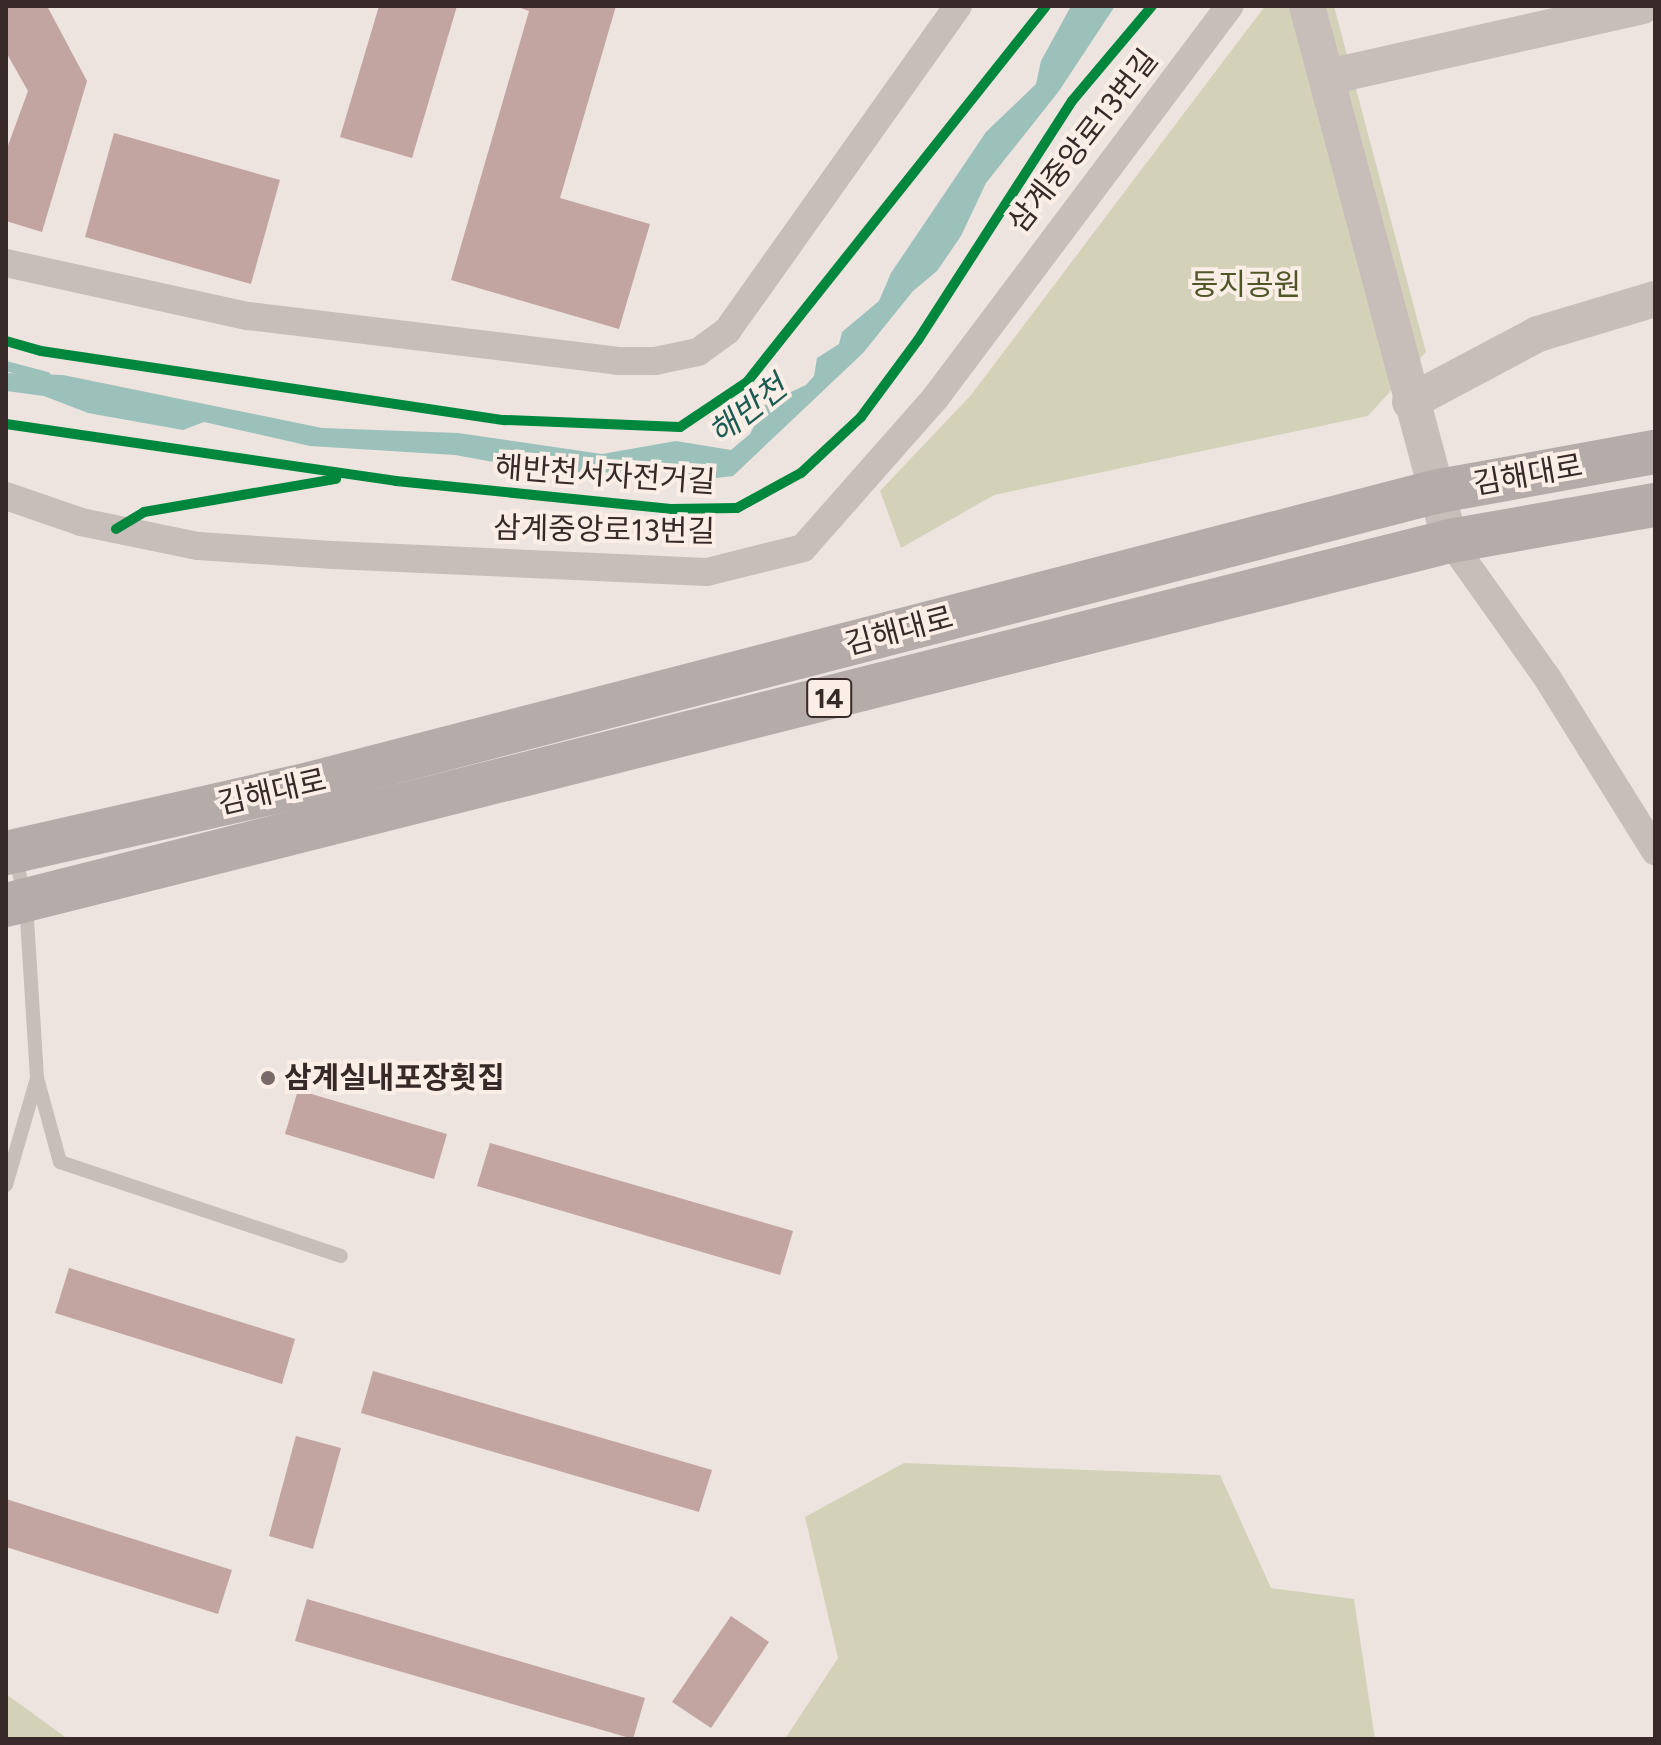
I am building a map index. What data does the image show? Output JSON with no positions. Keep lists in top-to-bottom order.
{
  "streets": {
    "main road": ["김해대로", "14"],
    "street": ["삼계중앙로13번길"],
    "cycle path": ["해반천서자전거길"]
  },
  "water": ["해반천"],
  "parks": ["둥지공원"],
  "places": ["삼계실내포장횟집"]
}
